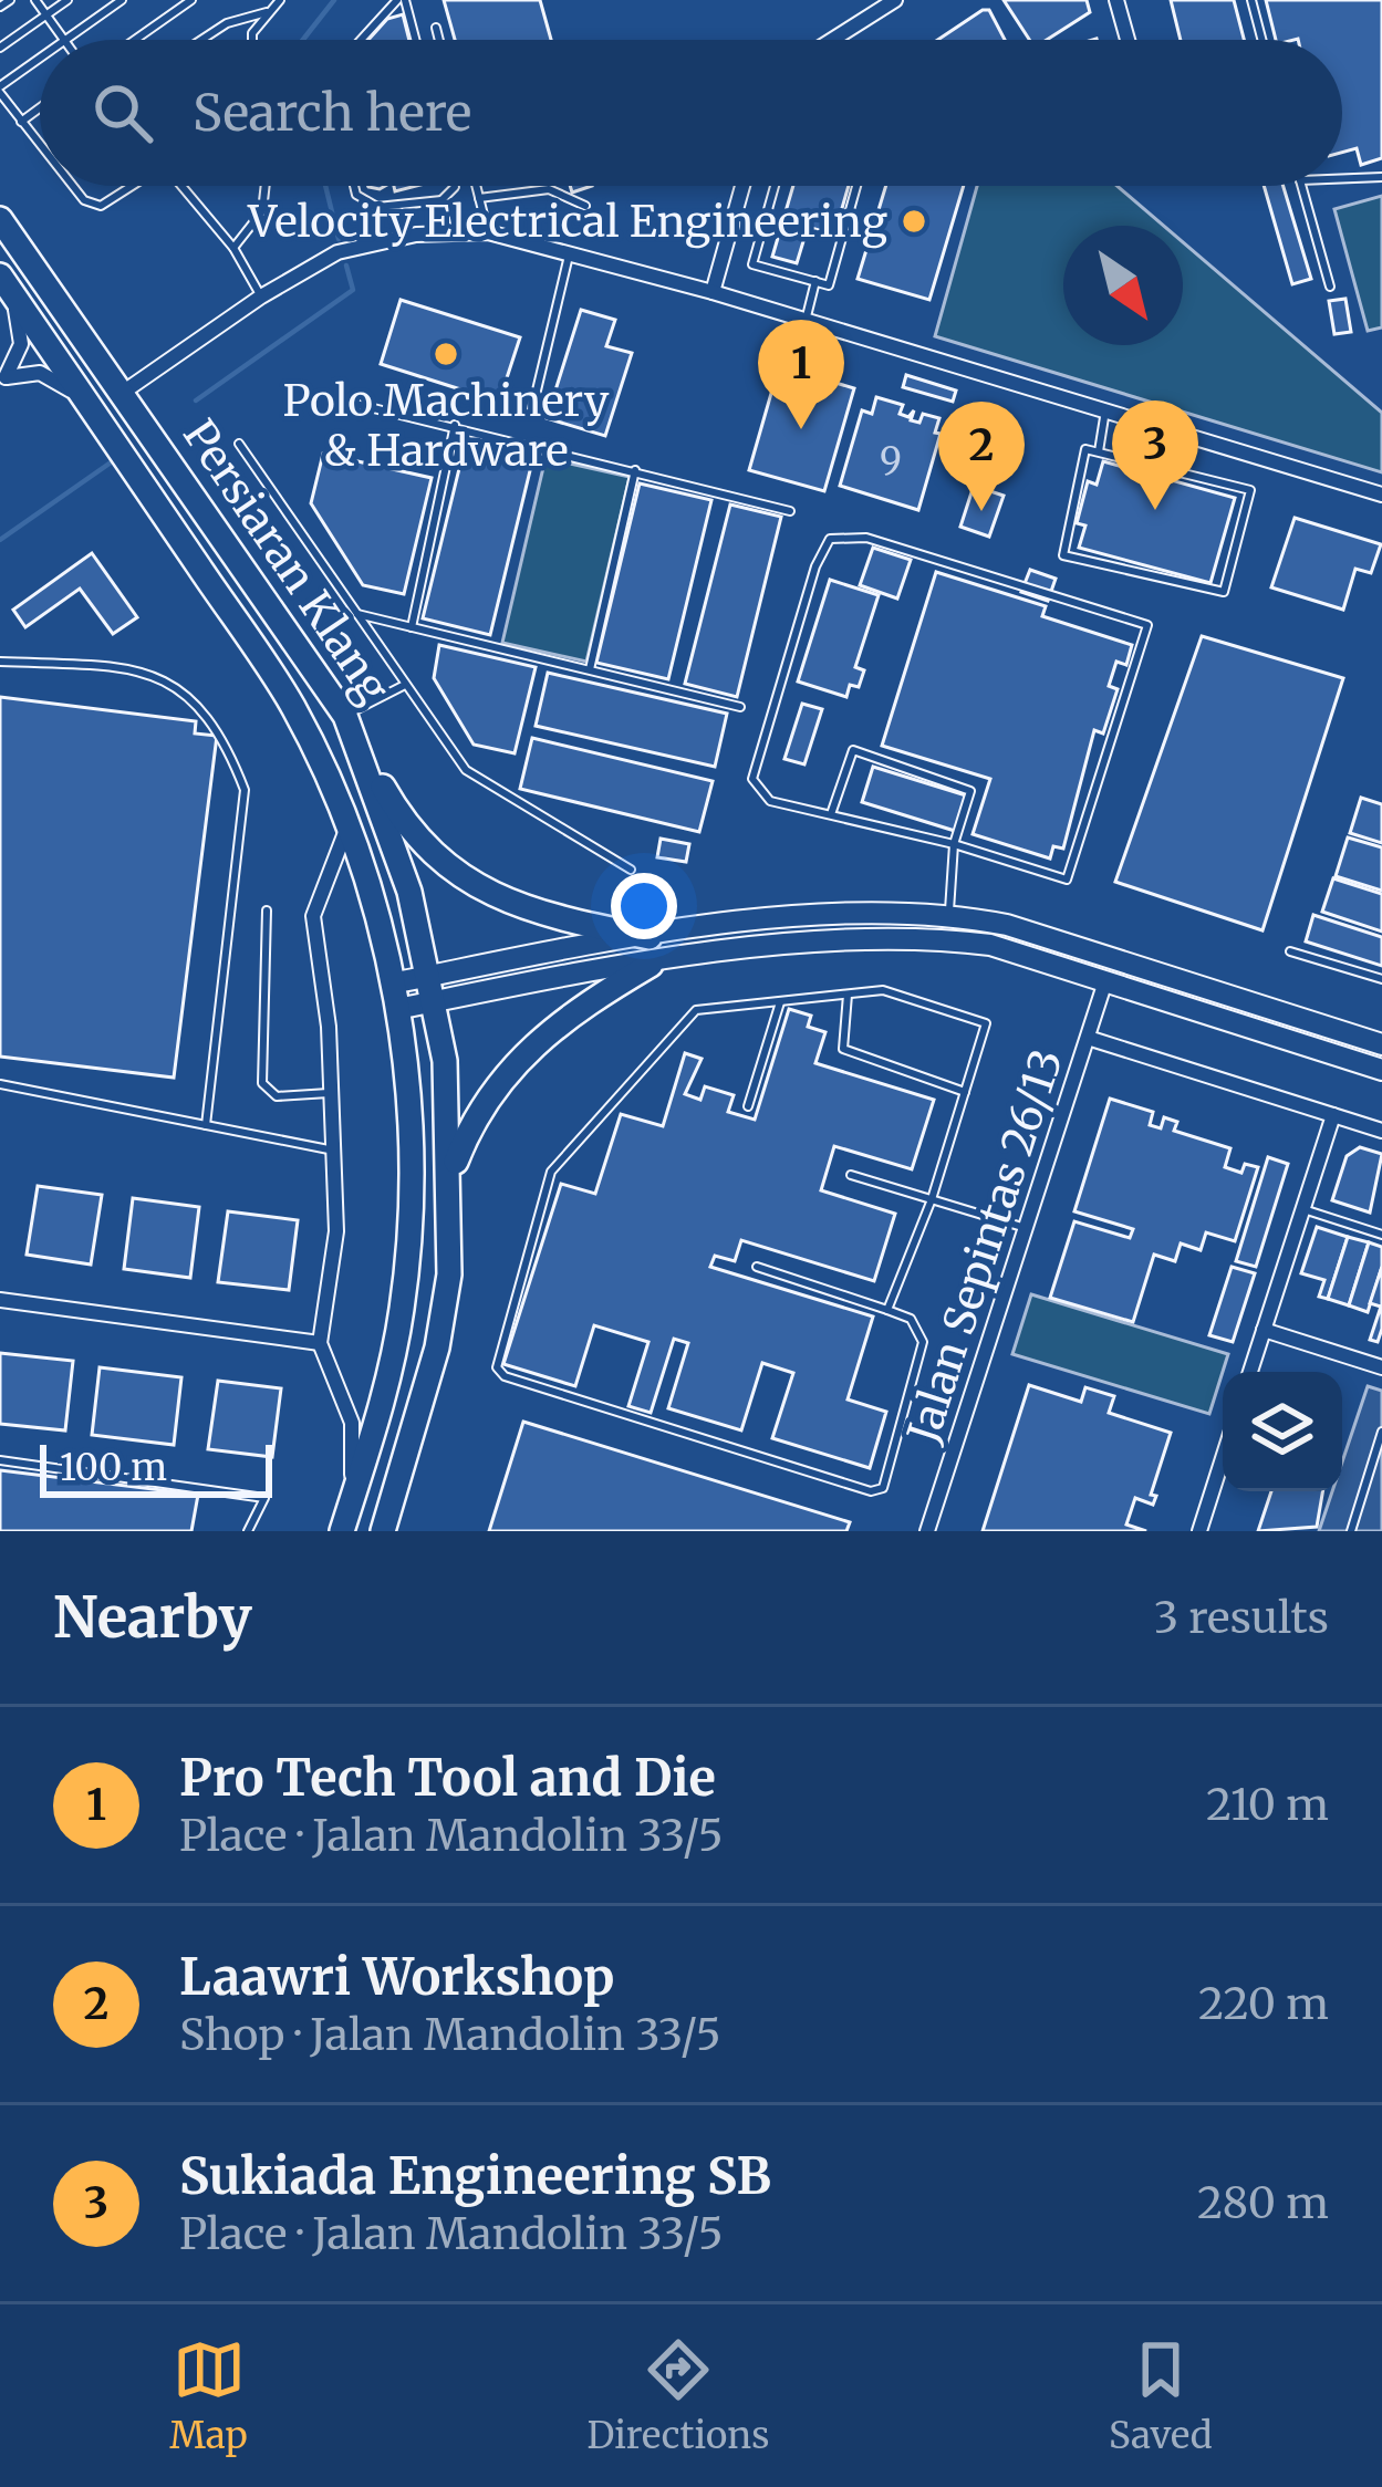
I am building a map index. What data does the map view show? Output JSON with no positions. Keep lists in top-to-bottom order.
{
  "streets": {
    "main road": ["Persiaran Klang"],
    "street": ["Jalan Sepintas 26/13"]
  },
  "places": ["Velocity Electrical Engineering", "Polo Machinery & Hardware"],
  "house_numbers": ["9"],
  "scale_bar": "100 m",
  "north": "bottom right",
  "page": {
    "search": "Search here",
    "pins": ["1", "3", "2"],
    "scale": "100 m",
    "heading": ["Nearby", "3 results"],
    "list": [
      {
        "mark": "1",
        "name": "Pro Tech Tool and Die",
        "note": "Place · Jalan Mandolin 33/5",
        "value": "210 m"
      },
      {
        "mark": "2",
        "name": "Laawri Workshop",
        "note": "Shop · Jalan Mandolin 33/5",
        "value": "220 m"
      },
      {
        "mark": "3",
        "name": "Sukiada Engineering SB",
        "note": "Place · Jalan Mandolin 33/5",
        "value": "280 m"
      }
    ],
    "nav": ["Map", "Directions", "Saved"]
  }
}
